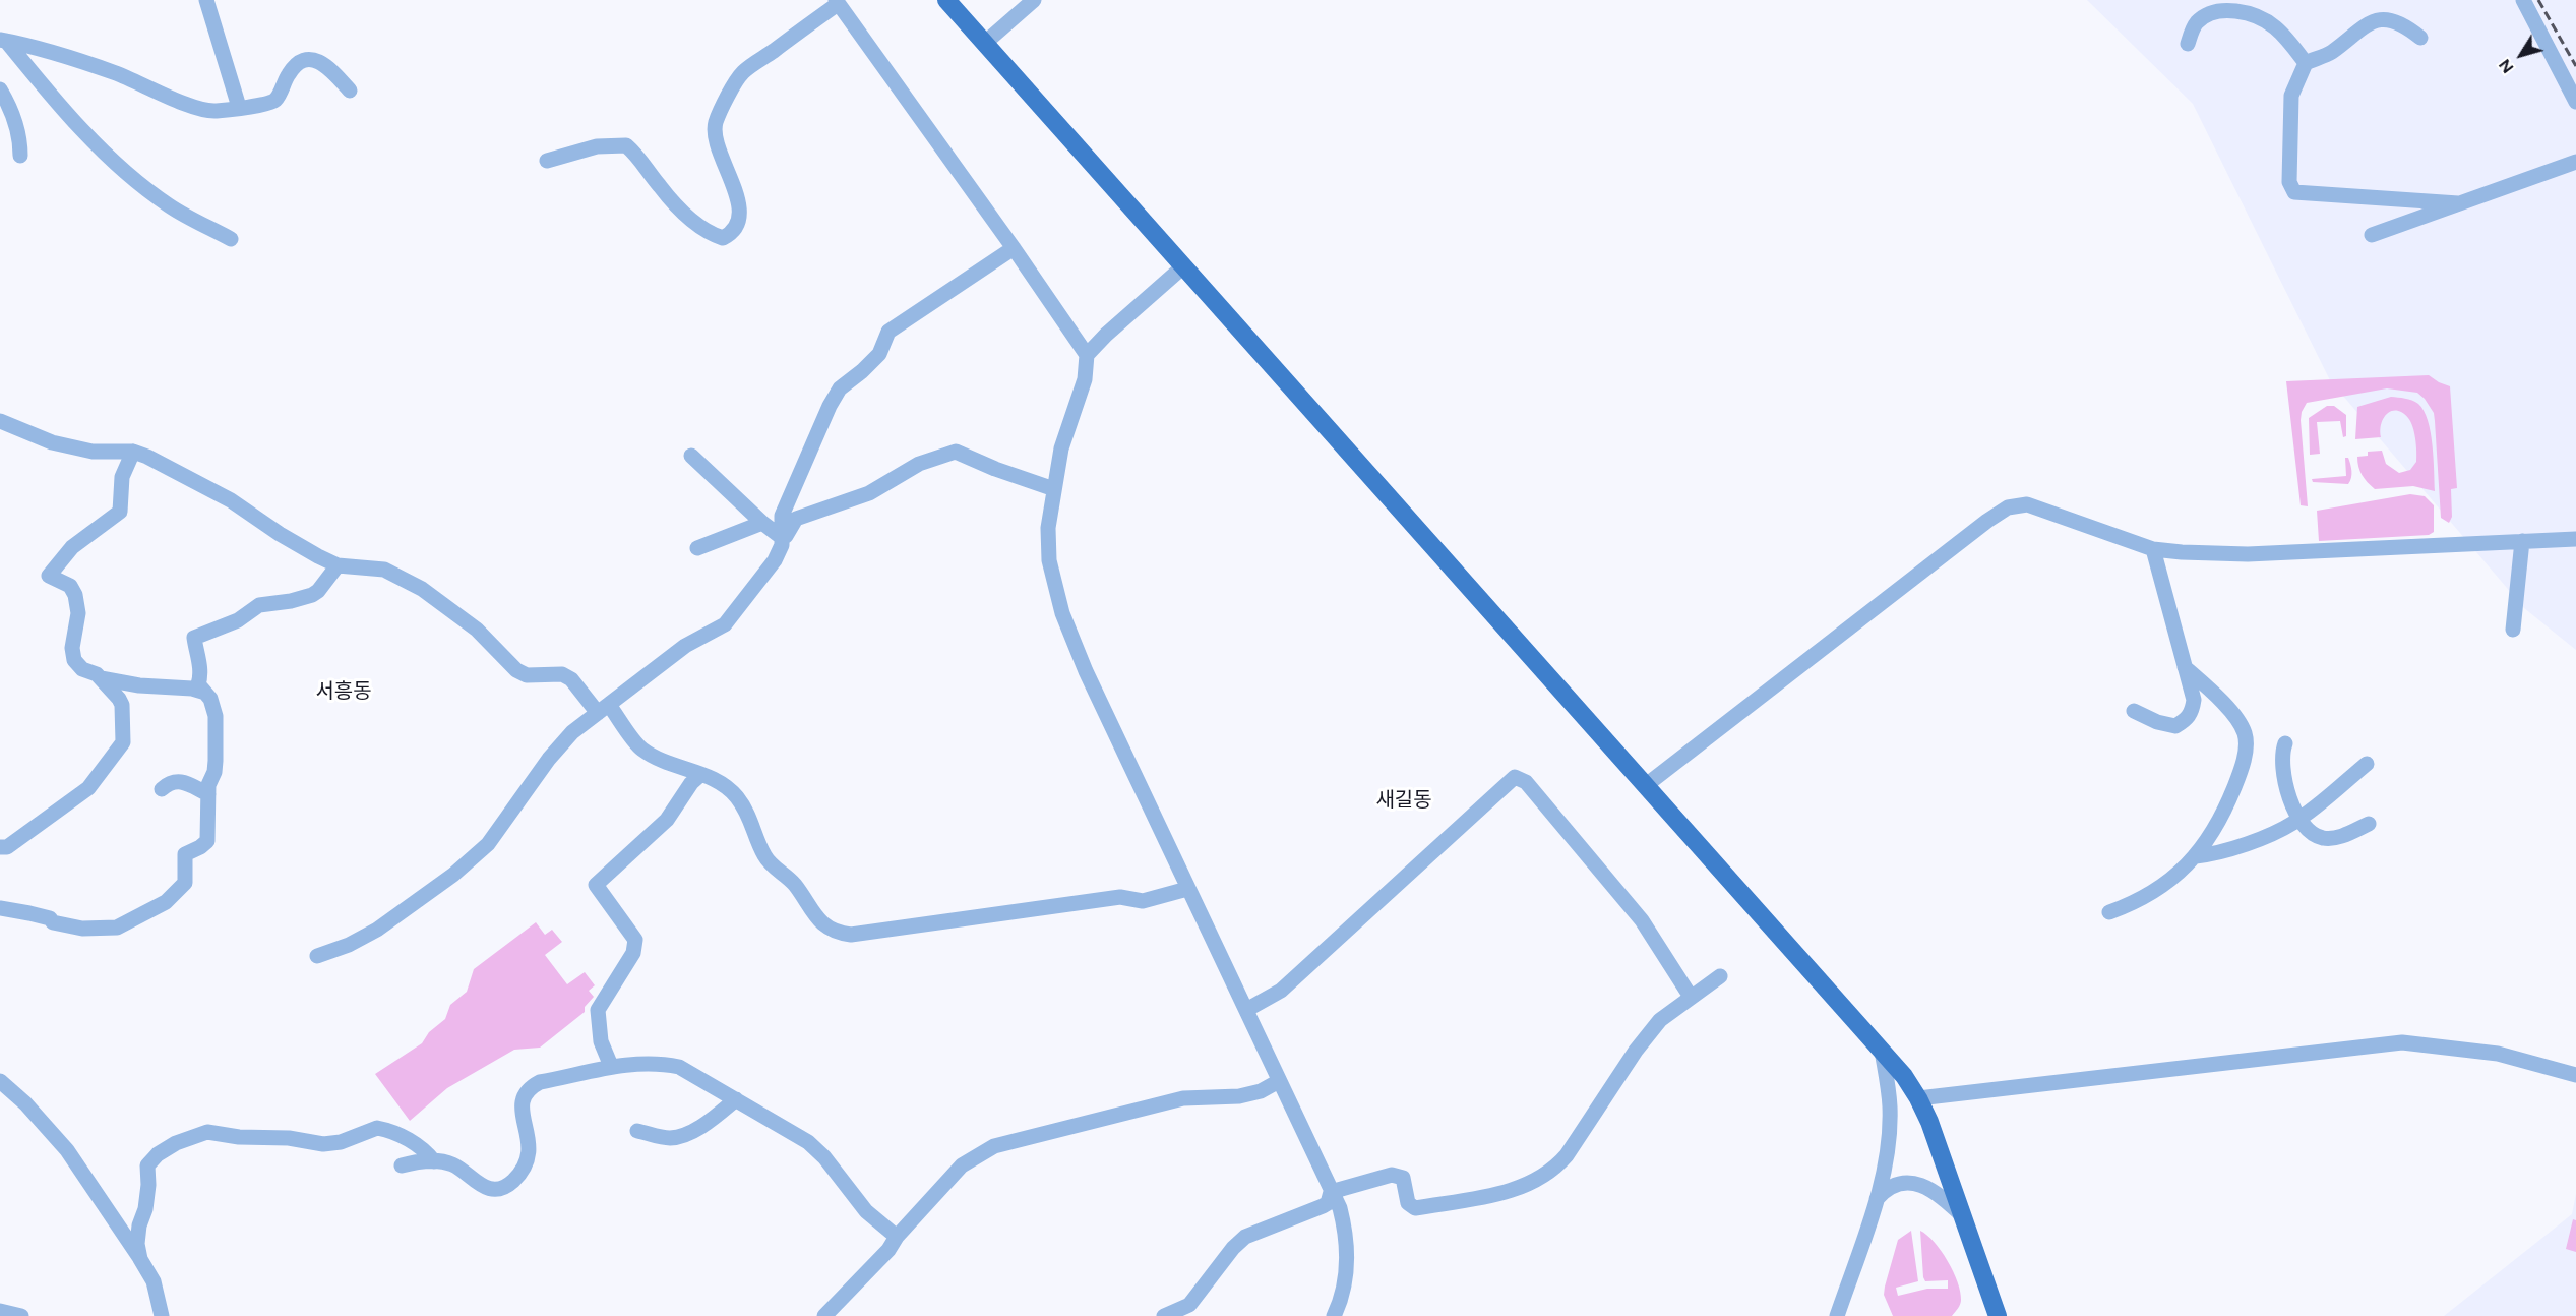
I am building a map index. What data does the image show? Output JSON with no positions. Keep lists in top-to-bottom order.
{
  "districts": ["서흥동", "새길동"],
  "north": "bottom left"
}
